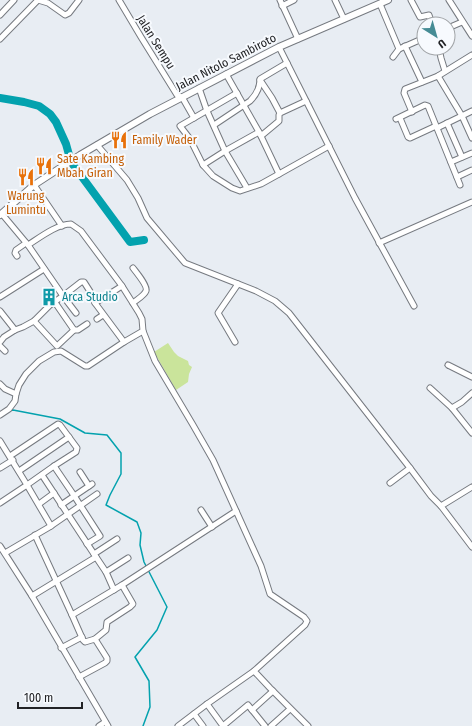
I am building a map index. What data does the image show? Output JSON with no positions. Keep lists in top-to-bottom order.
{
  "streets": {
    "street": ["Jalan Sempu", "Jalan Nitolo Sambiroto"]
  },
  "crossings": [
    ["Jalan Sempu", "Jalan Nitolo Sambiroto"]
  ],
  "places": {
    "restaurant": ["Family Wader", "Sate Kambing Mbah Giran", "Warung Lumintu"],
    "building": ["Arca Studio"]
  },
  "scale_bar": "100 m",
  "north": "bottom right"
}
